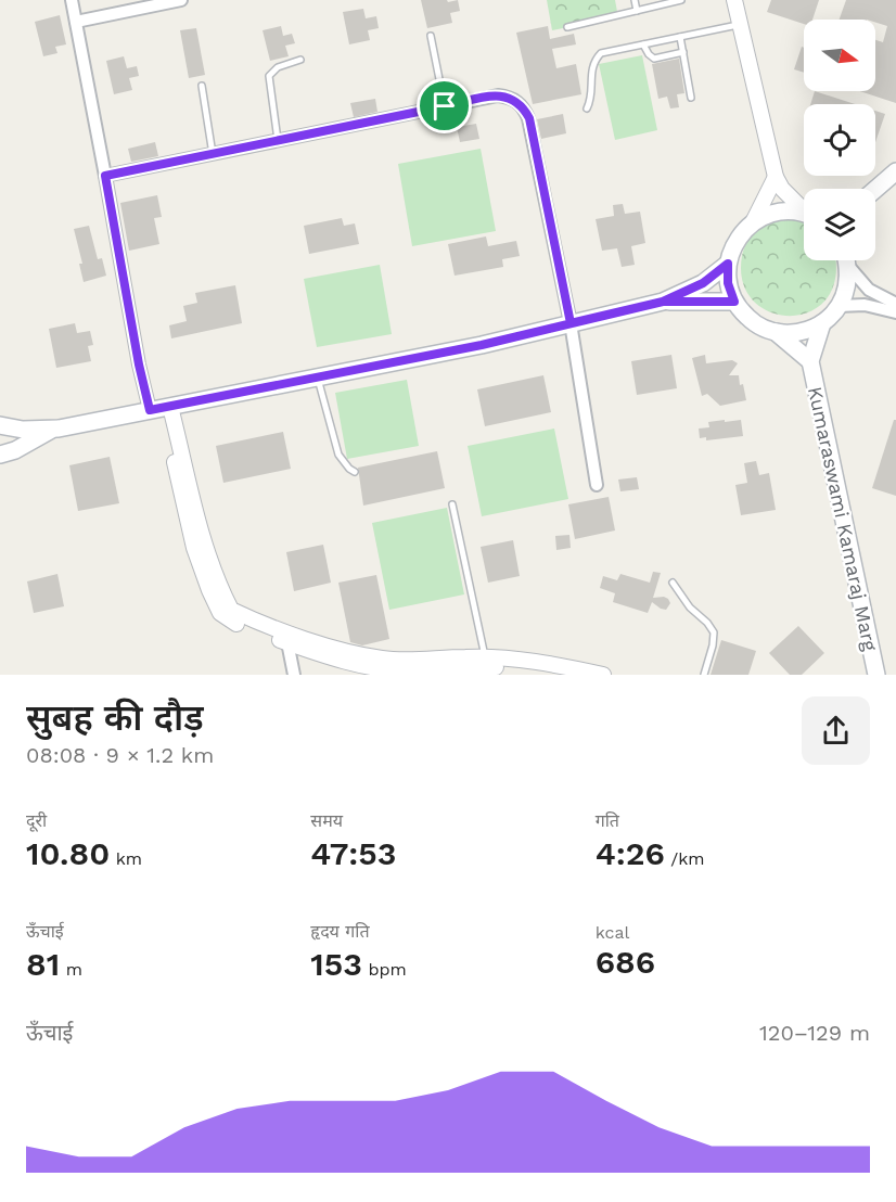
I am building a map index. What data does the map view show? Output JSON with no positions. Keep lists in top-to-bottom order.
{
  "streets": {
    "main road": ["Kumaraswami Kamaraj Marg"]
  },
  "north": "right",
  "page": {
    "heading": ["सुबह की दौड़", "08:08 · 9 × 1.2 km"],
    "stats": [
      ["दूरी", "10.80 km"],
      ["समय", "47:53"],
      ["गति", "4:26 /km"],
      ["ऊँचाई", "81 m"],
      ["हृदय गति", "153 bpm"],
      ["kcal", "686"]
    ],
    "chart": ["ऊँचाई", "120–129 m"]
  }
}
